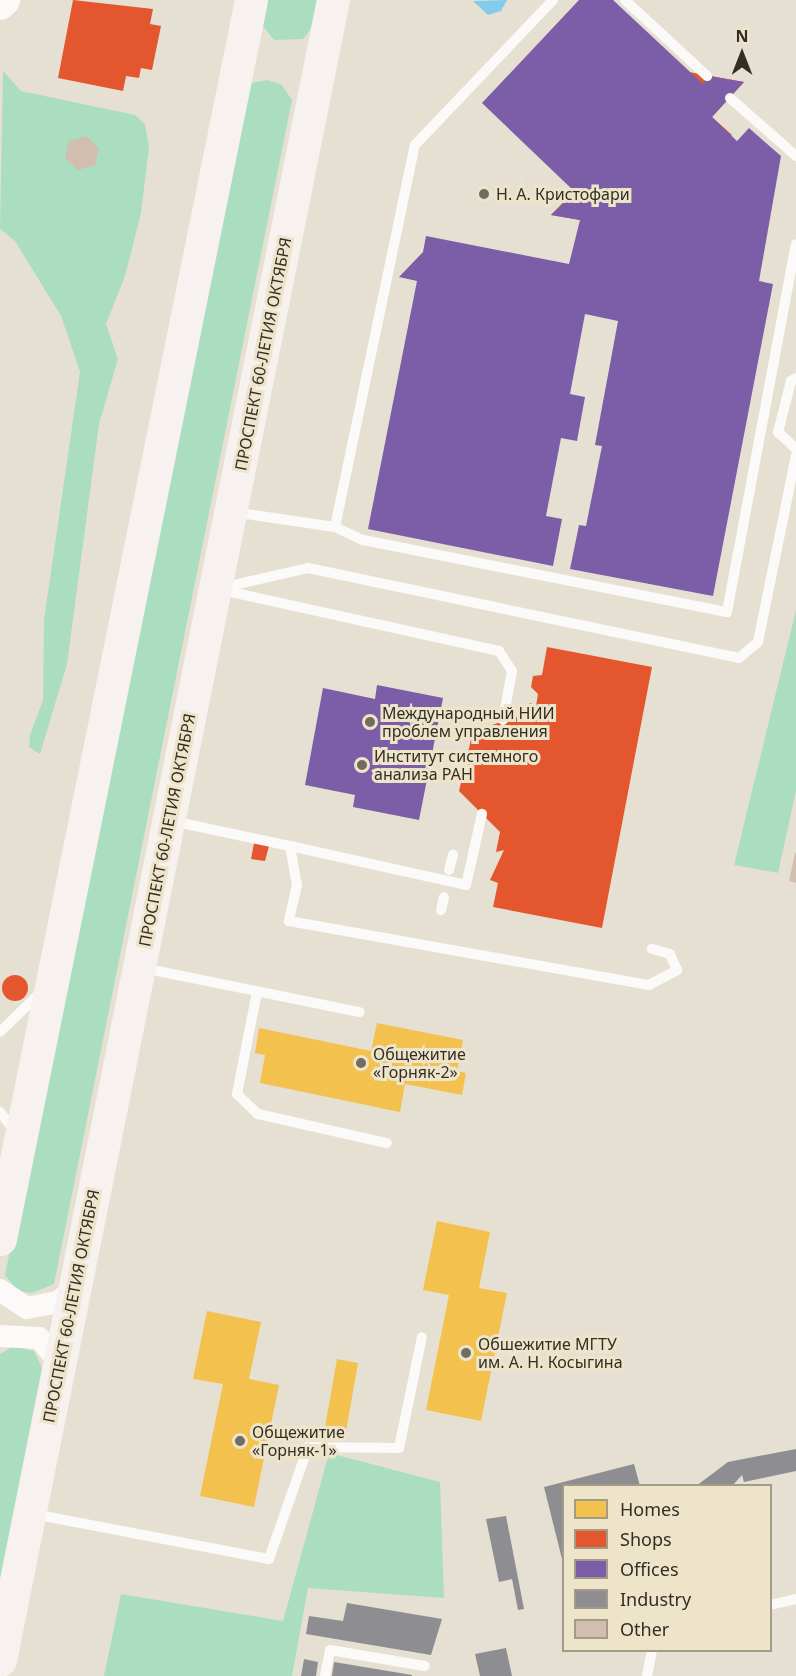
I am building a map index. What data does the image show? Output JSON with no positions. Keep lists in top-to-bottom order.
{
  "streets": {
    "main road": ["ПРОСПЕКТ 60-ЛЕТИЯ ОКТЯБРЯ"]
  },
  "places": [
    "Н. А. Кристофари",
    "Международный НИИ проблем управления",
    "Институт системного анализа РАН",
    "Общежитие «Горняк-2»",
    "Общежитие МГТУ им. А. Н. Косыгина",
    "Общежитие «Горняк-1»"
  ],
  "legend": [
    "Homes",
    "Shops",
    "Offices",
    "Industry",
    "Other"
  ],
  "north": "top"
}
